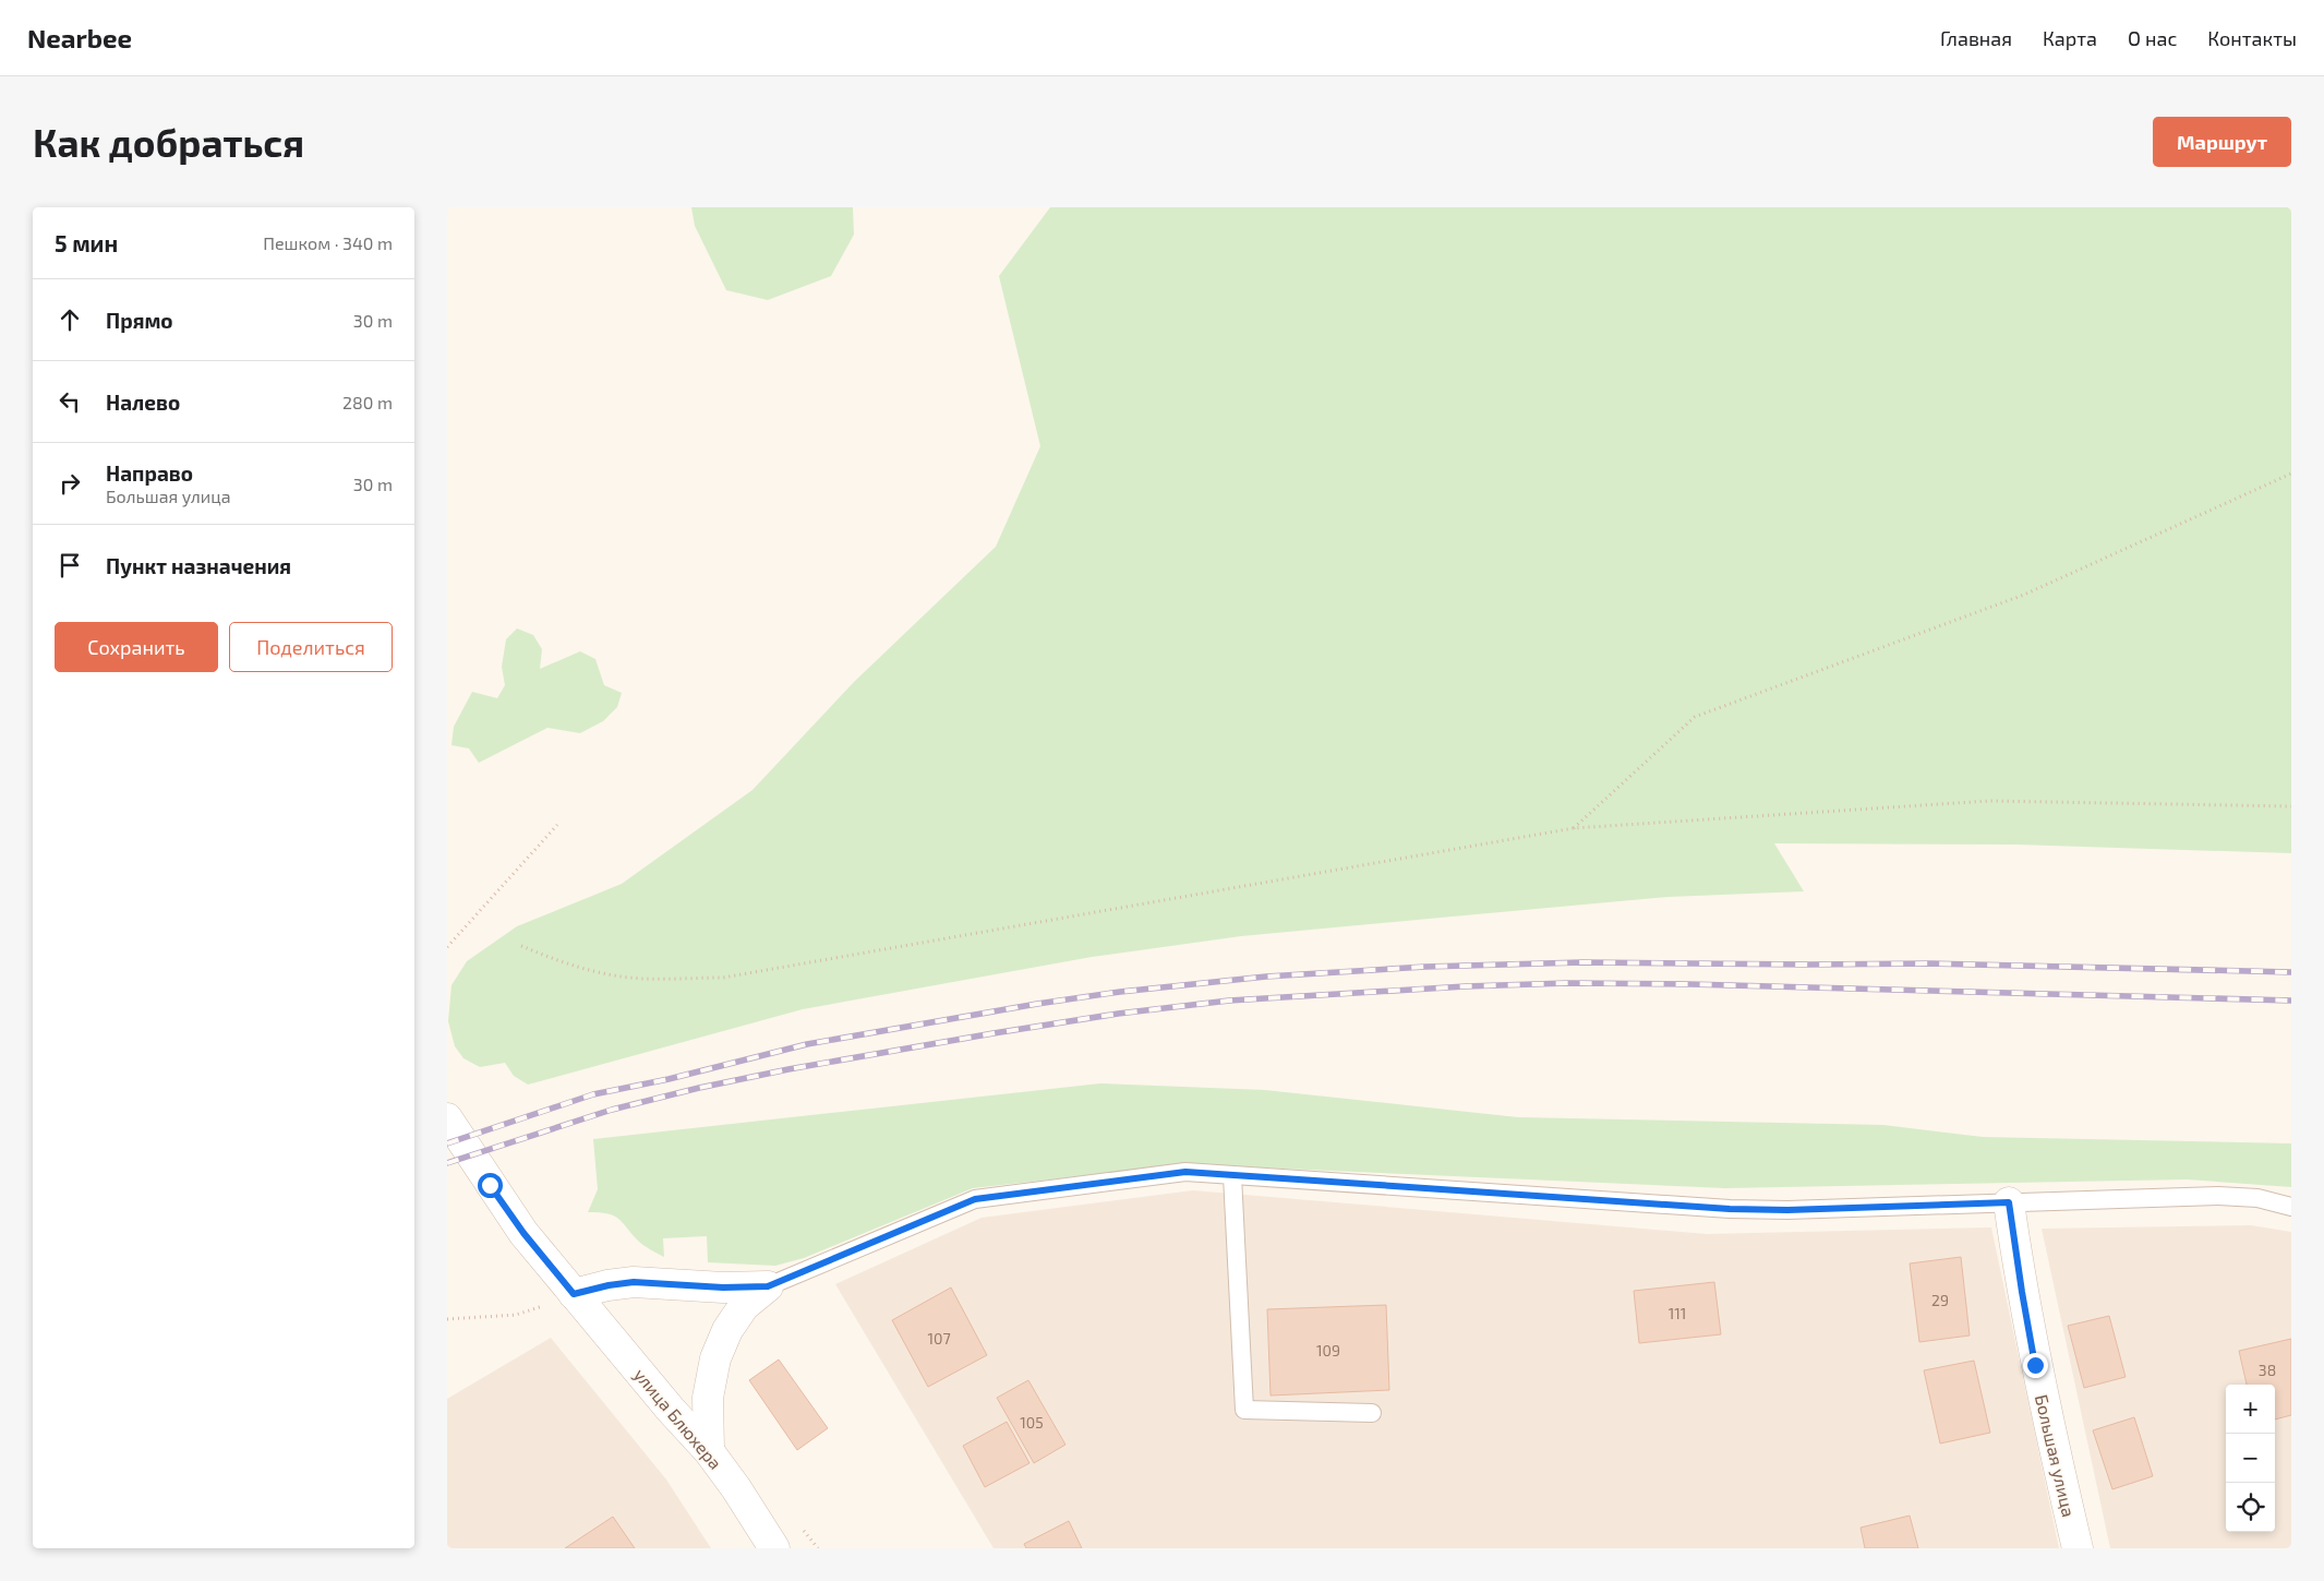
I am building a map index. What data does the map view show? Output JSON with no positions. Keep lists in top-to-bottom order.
{
  "streets": {
    "street": ["улица Блюхера", "Большая улица"]
  },
  "house_numbers": [
    "29",
    "111",
    "107",
    "109",
    "38",
    "105"
  ],
  "page": {
    "header": "Nearbee",
    "nav": [
      "Главная",
      "Карта",
      "О нас",
      "Контакты"
    ],
    "buttons": [
      "Маршрут",
      ["Сохранить", "Поделиться"]
    ],
    "title": "Как добраться",
    "heading": ["5 мин", "Пешком · 340 m"],
    "list": [
      ["Прямо", "30 m"],
      ["Налево", "280 m"],
      ["Направо", "Большая улица", "30 m"],
      "Пункт назначения"
    ],
    "map_buttons": ["+", "−"]
  }
}
